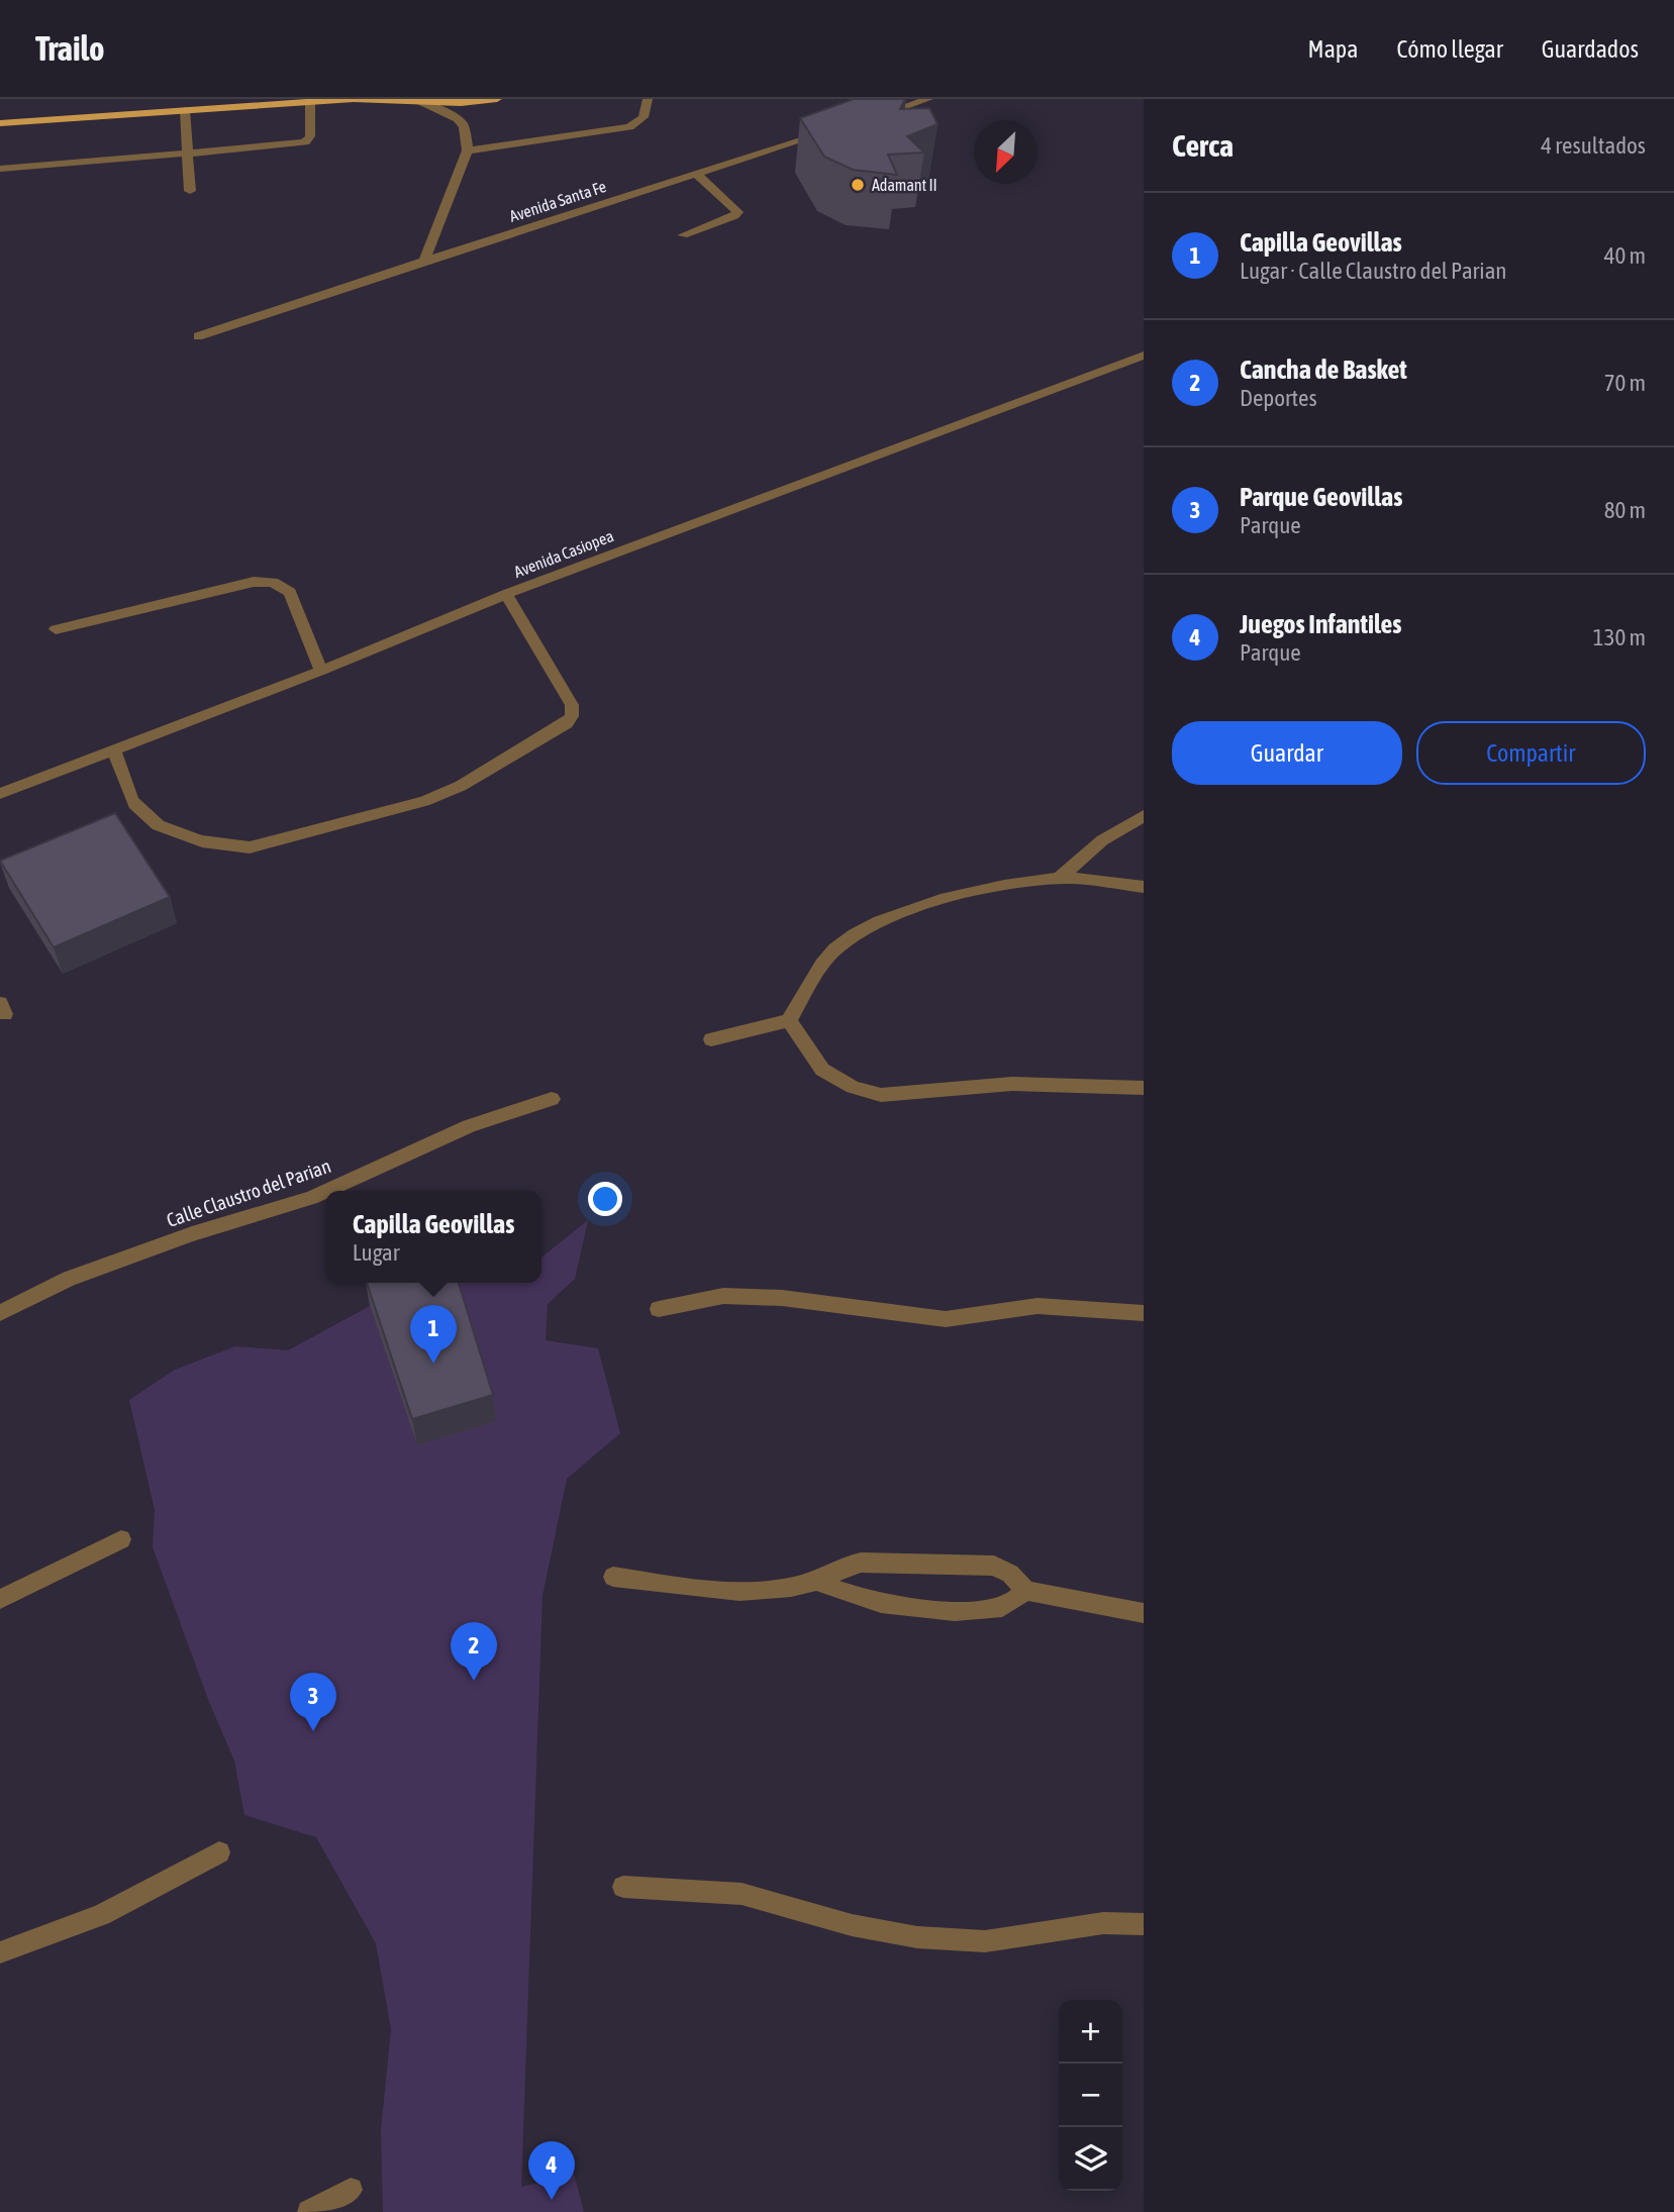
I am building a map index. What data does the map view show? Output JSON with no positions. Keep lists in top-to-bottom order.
{
  "streets": {
    "street": ["Avenida Santa Fe", "Avenida Casiopea", "Calle Claustro del Parian"]
  },
  "places": ["Adamant II"],
  "north": "bottom left",
  "page": {
    "header": "Trailo",
    "nav": ["Mapa", "Cómo llegar", "Guardados"],
    "heading": ["Cerca", "4 resultados"],
    "list": [
      {
        "mark": "1",
        "name": "Capilla Geovillas",
        "note": "Lugar · Calle Claustro del Parian",
        "value": "40 m"
      },
      {
        "mark": "2",
        "name": "Cancha de Basket",
        "note": "Deportes",
        "value": "70 m"
      },
      {
        "mark": "3",
        "name": "Parque Geovillas",
        "note": "Parque",
        "value": "80 m"
      },
      {
        "mark": "4",
        "name": "Juegos Infantiles",
        "note": "Parque",
        "value": "130 m"
      }
    ],
    "buttons": ["Guardar", "Compartir"],
    "popup": ["Capilla Geovillas", "Lugar"],
    "pins": [
      "1",
      "2",
      "3",
      "4"
    ],
    "map_buttons": ["+", "−"]
  }
}
